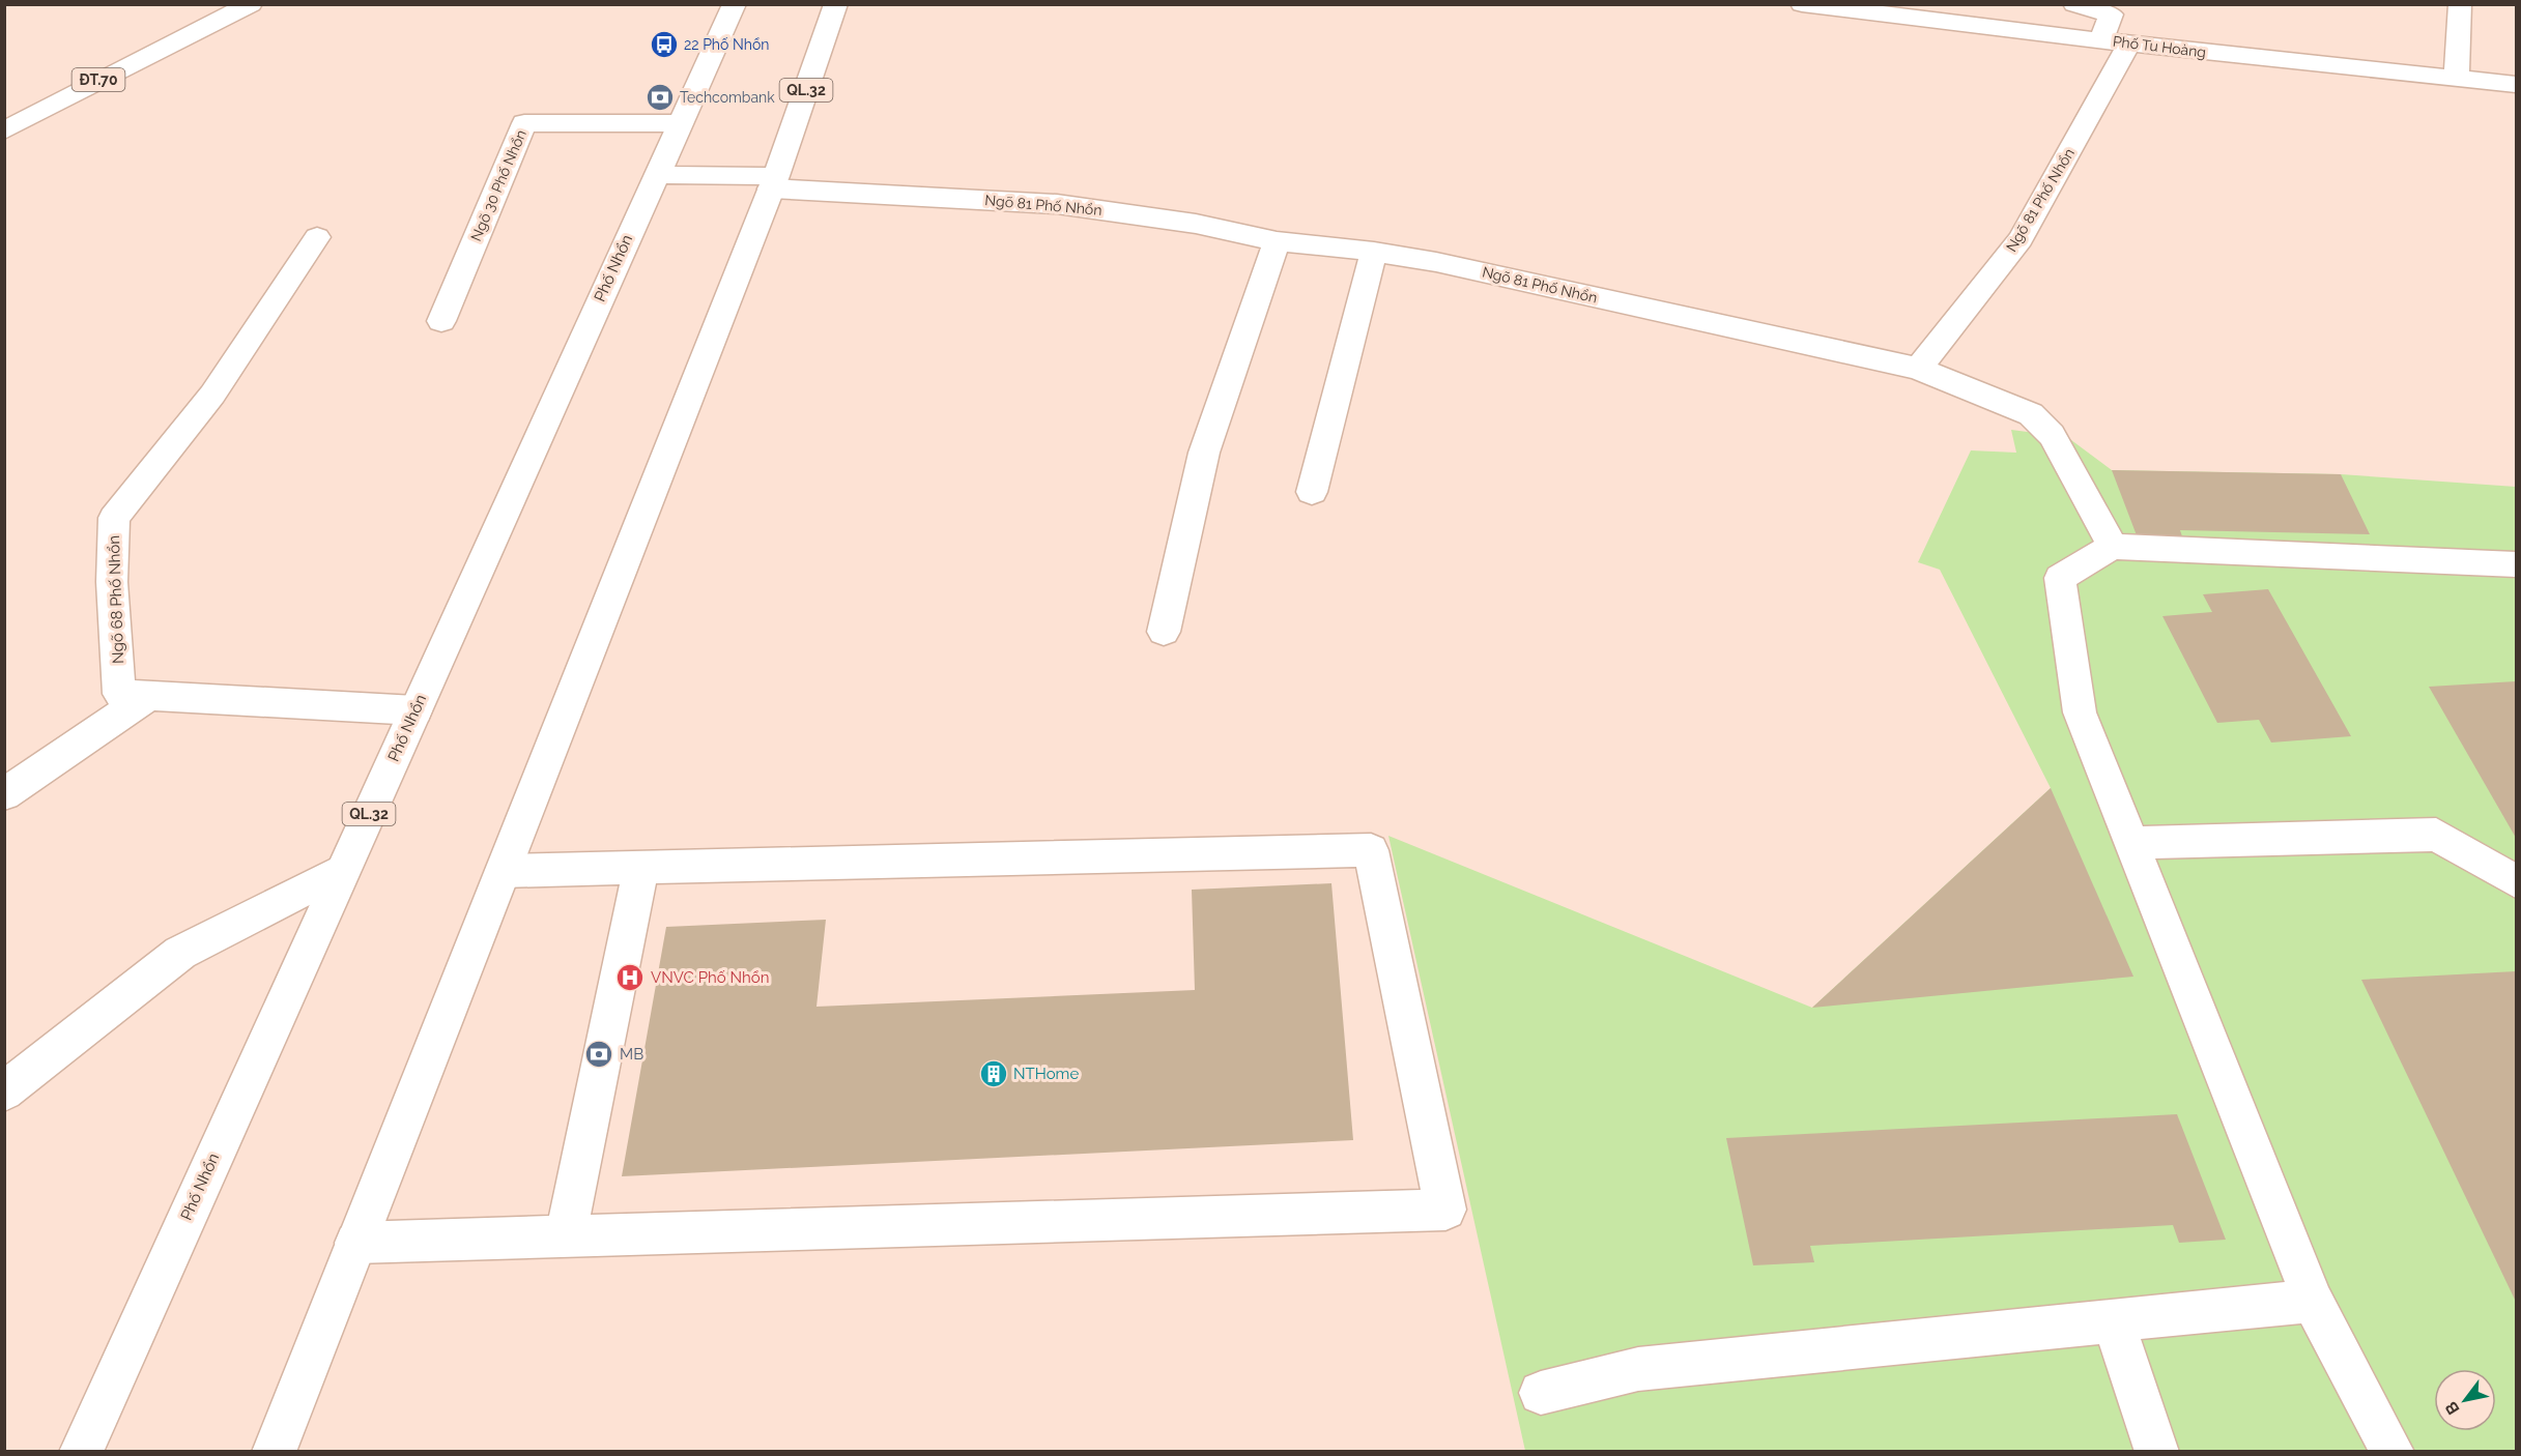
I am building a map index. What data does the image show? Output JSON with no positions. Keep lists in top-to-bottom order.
{
  "streets": {
    "main road": [
      "Phố Tu Hoàng",
      "ĐT.70",
      "QL.32",
      "Ngõ 30 Phố Nhổn",
      "Ngõ 81 Phố Nhổn",
      "Phố Nhổn",
      "Ngõ 68 Phố Nhổn"
    ]
  },
  "crossings": [
    ["Phố Tu Hoàng", "Ngõ 81 Phố Nhổn"],
    ["QL.32", "Ngõ 81 Phố Nhổn"],
    ["Ngõ 30 Phố Nhổn", "Phố Nhổn"],
    ["Ngõ 81 Phố Nhổn", "Phố Nhổn"],
    ["Phố Nhổn", "Ngõ 68 Phố Nhổn"]
  ],
  "places": {
    "bus stop": ["22 Phố Nhổn"],
    "bank": ["Techcombank", "MB"],
    "hospital": ["VNVC Phố Nhổn"],
    "building": ["NTHome"]
  },
  "north": "bottom left"
}
